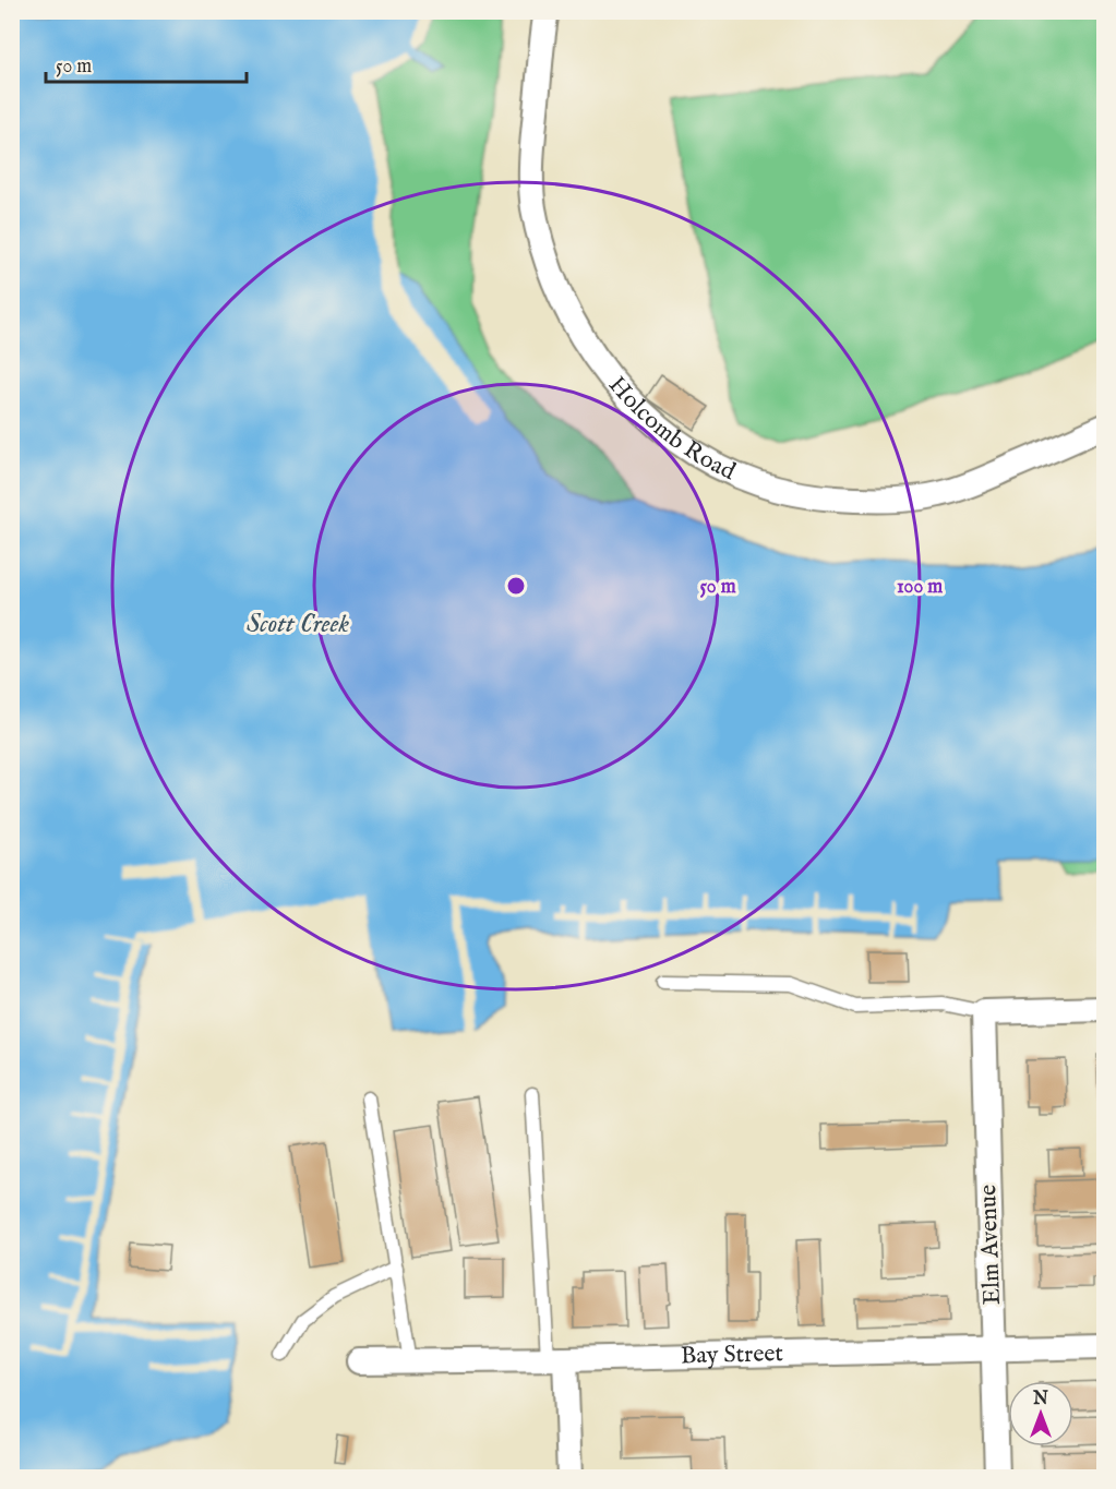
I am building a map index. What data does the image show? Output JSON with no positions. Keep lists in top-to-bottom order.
{
  "streets": {
    "street": ["Holcomb Road", "Elm Avenue", "Bay Street"]
  },
  "crossings": [
    ["Elm Avenue", "Bay Street"]
  ],
  "water": ["Scott Creek"],
  "scale_bar": "50 m",
  "north": "top",
  "rings": ["50 m", "100 m"]
}
